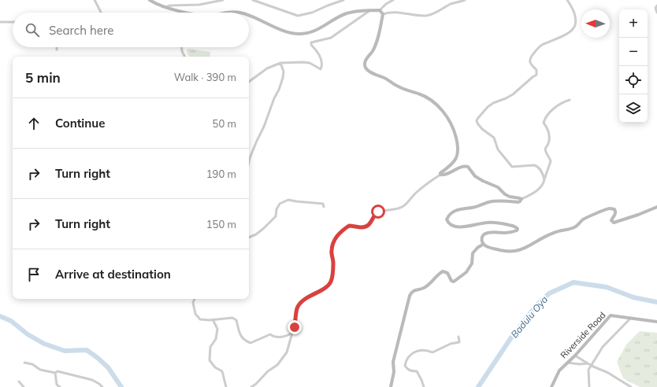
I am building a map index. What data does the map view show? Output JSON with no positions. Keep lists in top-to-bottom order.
{
  "streets": {
    "street": ["Riverside Road"]
  },
  "water": ["Badulu Oya"],
  "north": "left",
  "page": {
    "map_buttons": ["+", "−"],
    "search": "Search here",
    "heading": ["5 min", "Walk · 390 m"],
    "list": [
      ["Continue", "50 m"],
      ["Turn right", "190 m"],
      ["Turn right", "150 m"],
      "Arrive at destination"
    ]
  }
}
